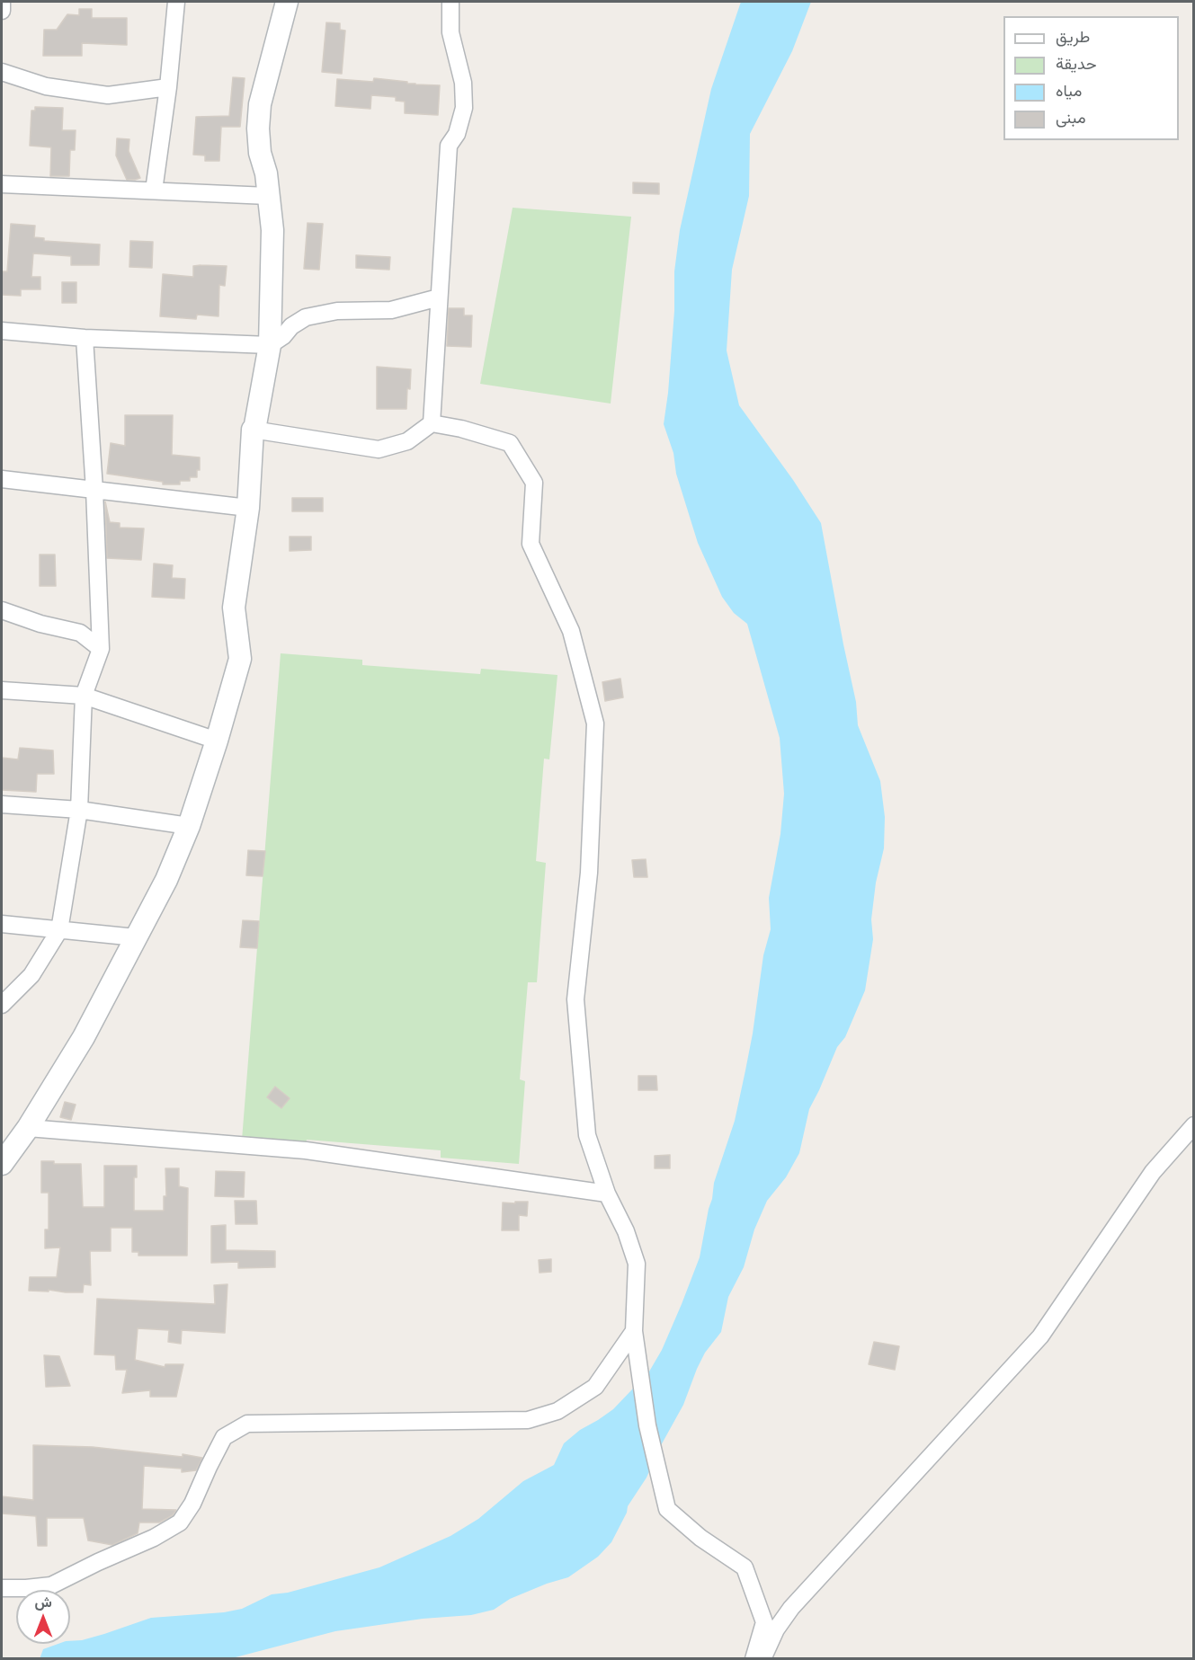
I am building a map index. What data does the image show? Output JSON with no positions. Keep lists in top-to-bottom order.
{
  "legend": [
    "طريق",
    "حديقة",
    "مياه",
    "مبنى"
  ],
  "north": "top"
}
